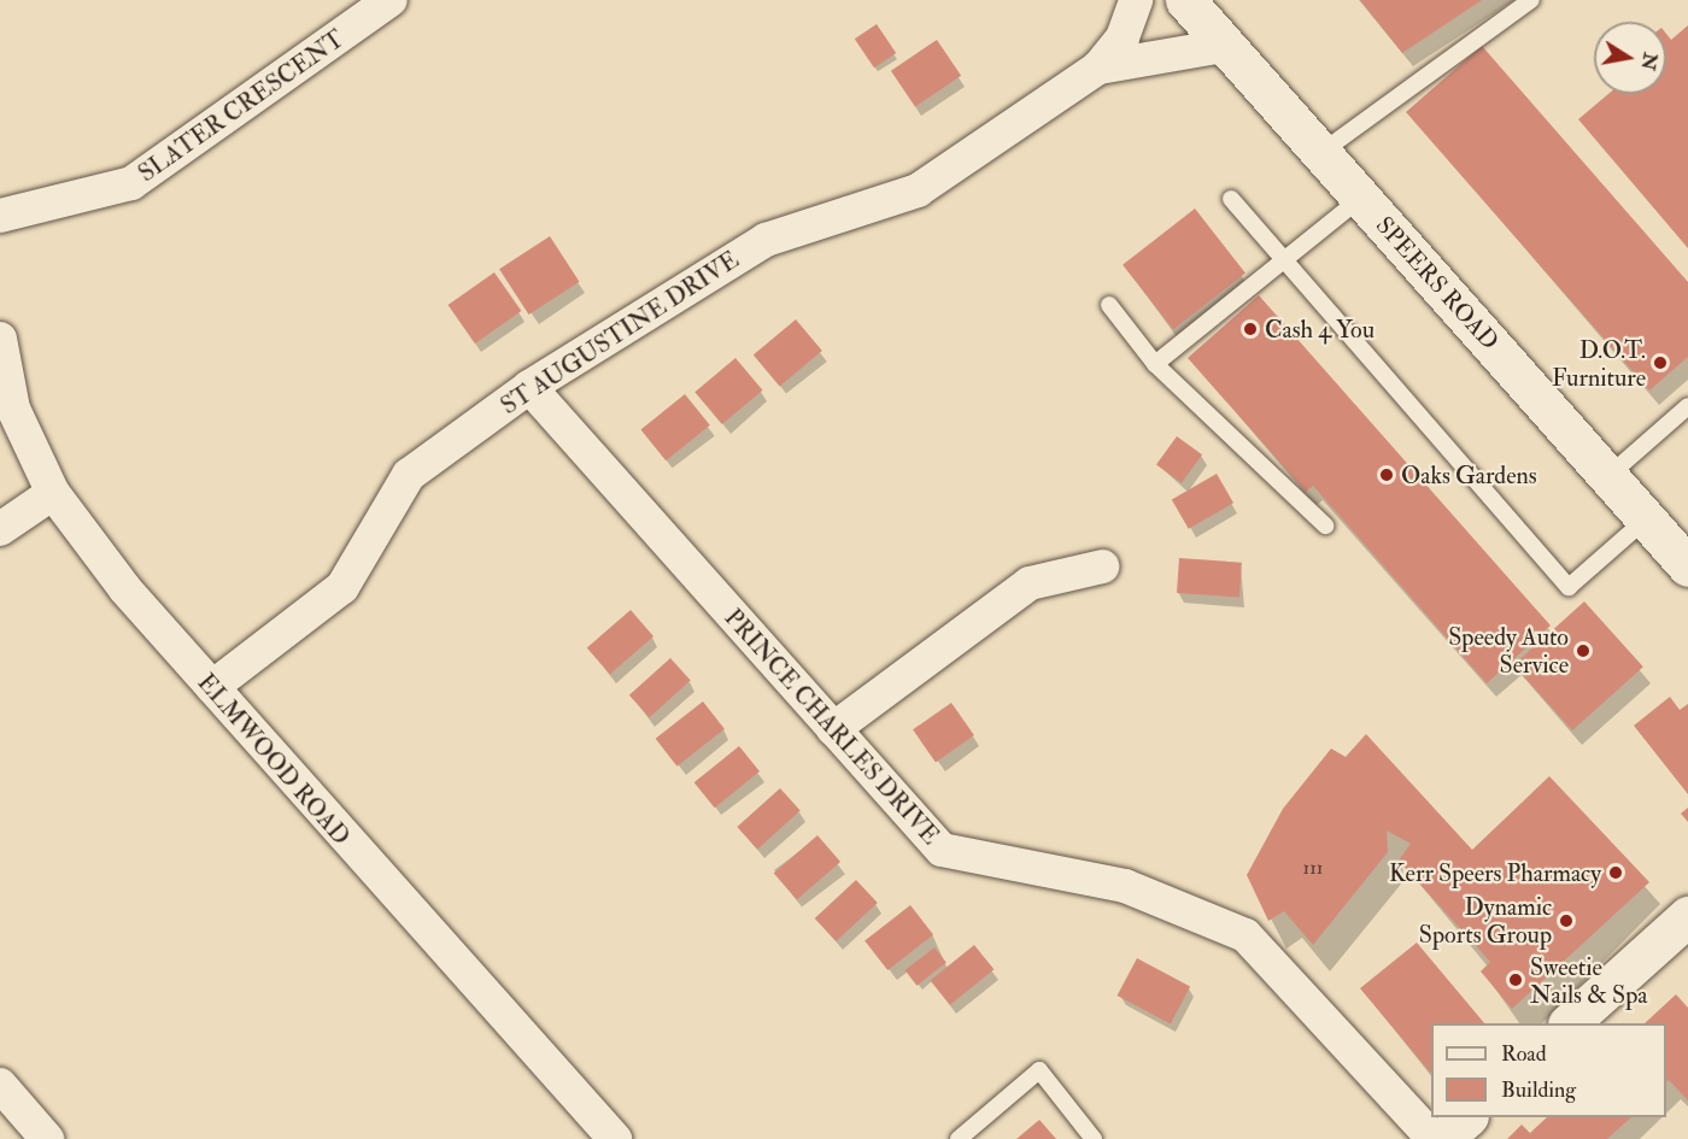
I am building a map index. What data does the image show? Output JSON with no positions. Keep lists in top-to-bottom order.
{
  "streets": {
    "main road": ["SPEERS ROAD"],
    "street": [
      "SLATER CRESCENT",
      "ST AUGUSTINE DRIVE",
      "PRINCE CHARLES DRIVE",
      "ELMWOOD ROAD"
    ]
  },
  "crossings": [
    ["SPEERS ROAD", "ST AUGUSTINE DRIVE"],
    ["ST AUGUSTINE DRIVE", "PRINCE CHARLES DRIVE"],
    ["ST AUGUSTINE DRIVE", "ELMWOOD ROAD"]
  ],
  "places": [
    "Cash 4 You",
    "D.O.T. Furniture",
    "Oaks Gardens",
    "Speedy Auto Service",
    "Kerr Speers Pharmacy",
    "Dynamic Sports Group",
    "Sweetie Nails & Spa"
  ],
  "house_numbers": ["111"],
  "legend": ["Road", "Building"],
  "north": "right"
}
